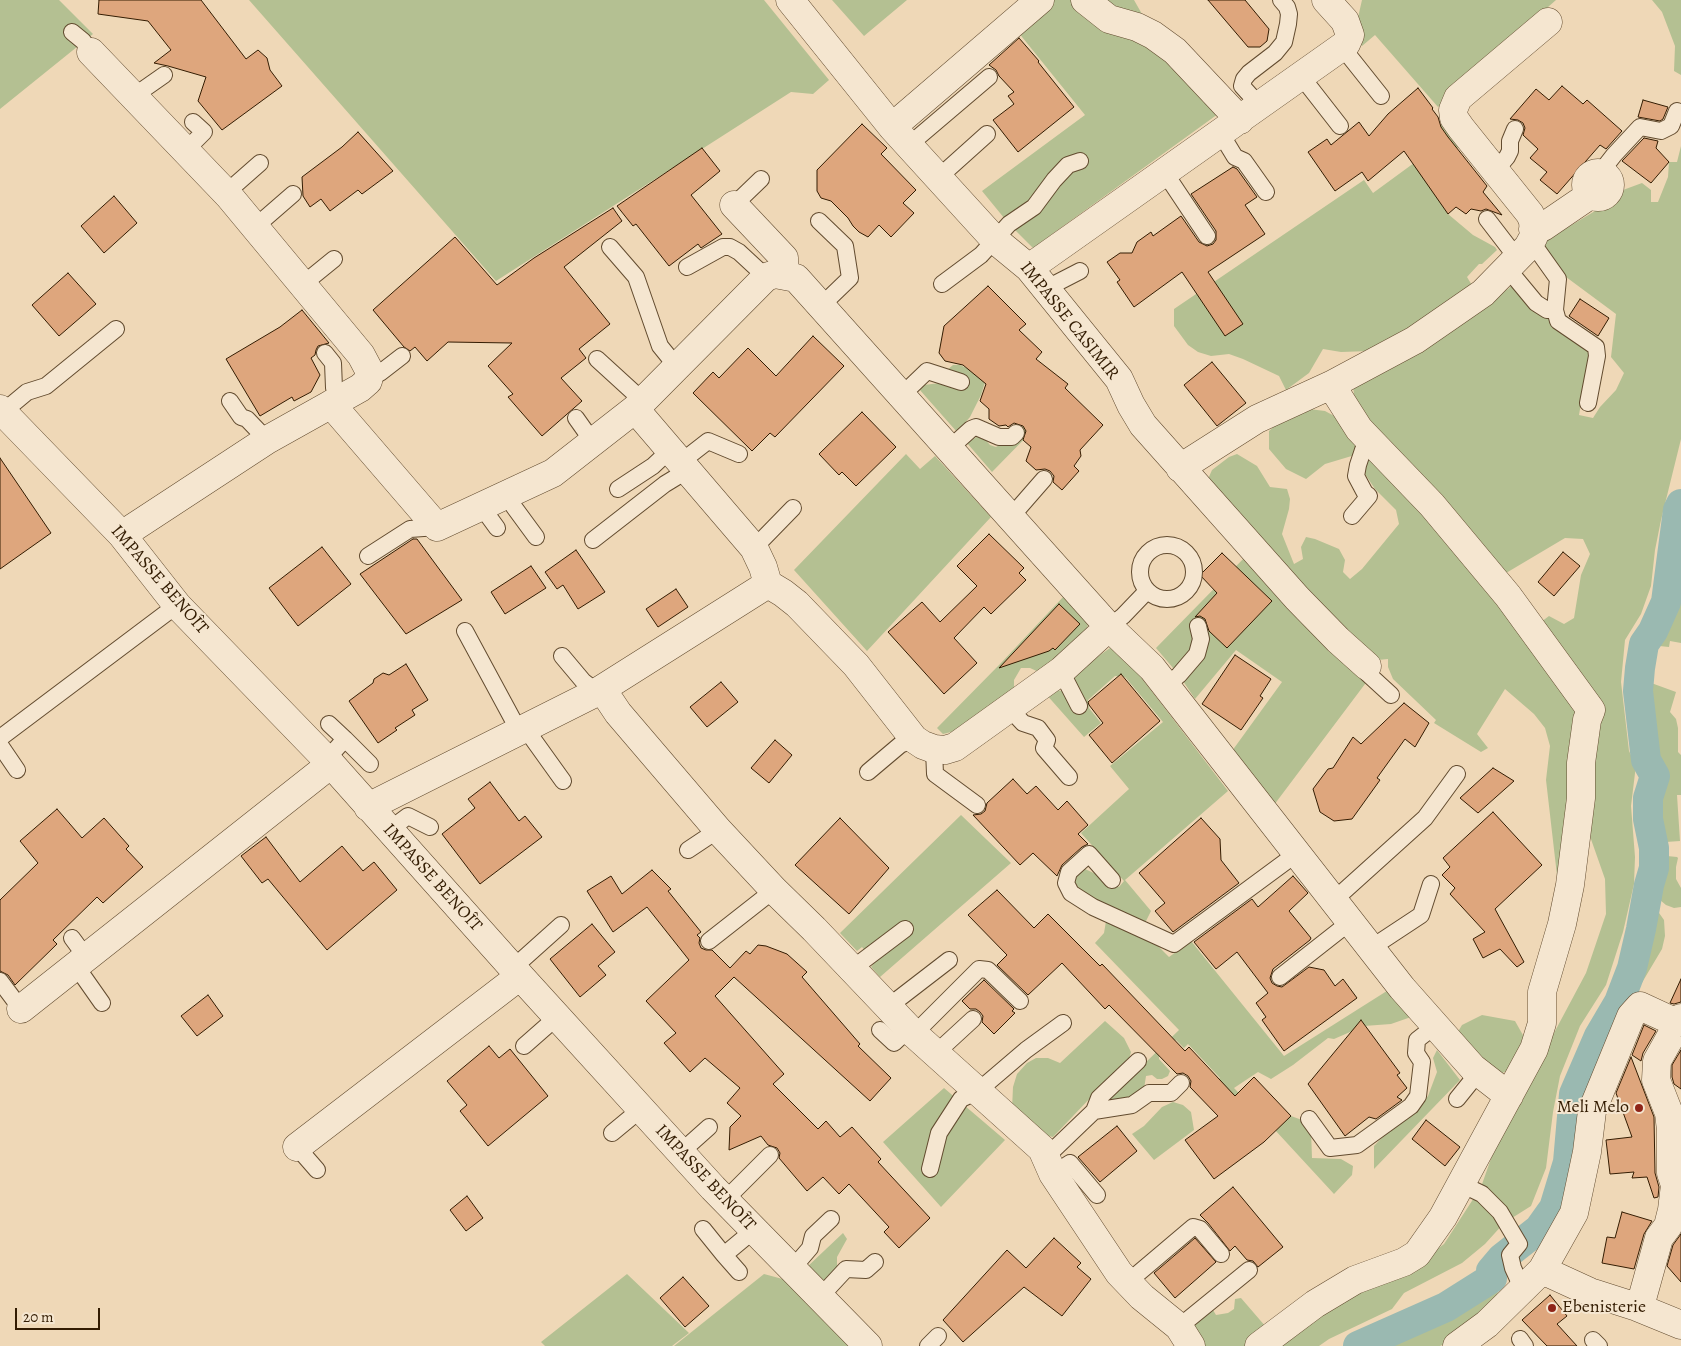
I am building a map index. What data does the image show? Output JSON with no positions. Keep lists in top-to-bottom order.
{
  "streets": {
    "street": ["IMPASSE CASIMIR", "IMPASSE BENOÎT"]
  },
  "places": ["Meli Melo", "Ebenisterie"],
  "scale_bar": "20 m"
}
